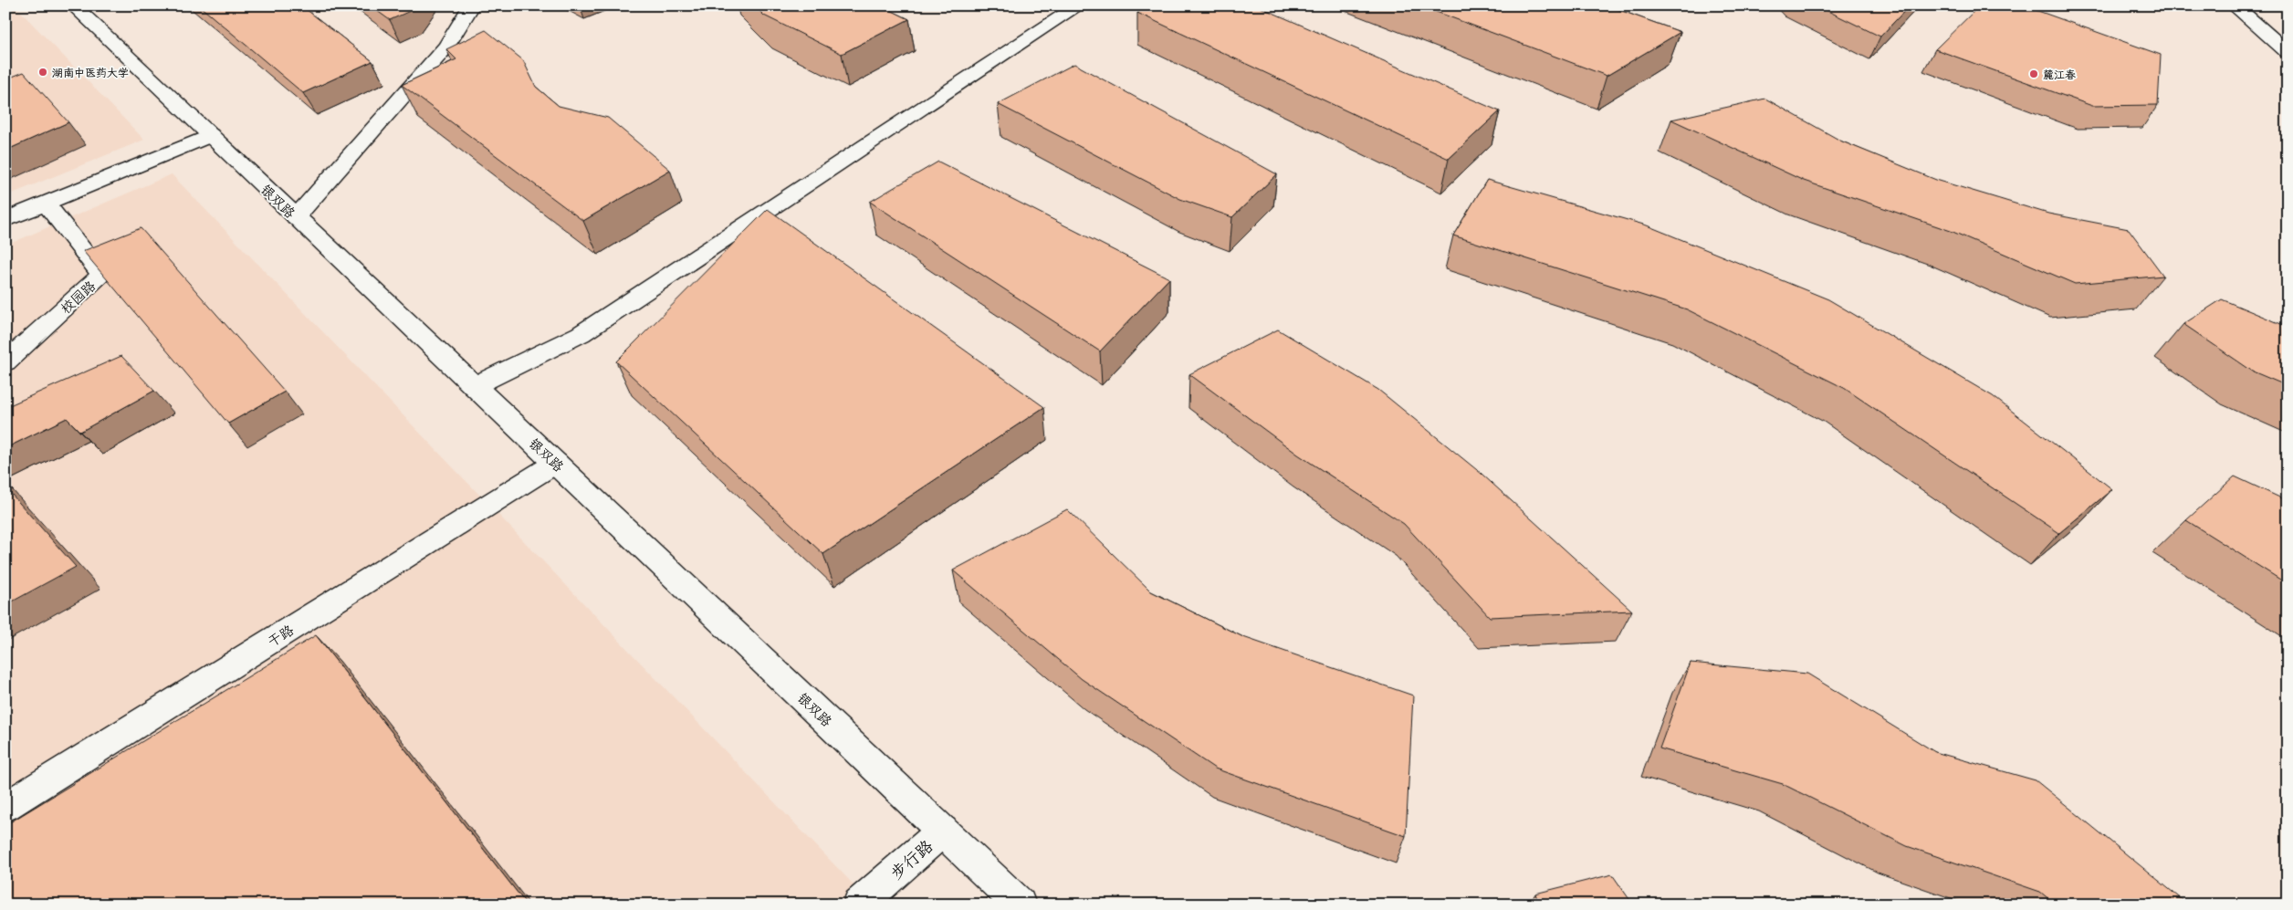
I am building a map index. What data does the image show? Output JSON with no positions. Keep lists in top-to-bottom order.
{
  "streets": {
    "street": [
      "银双路",
      "校园路",
      "干路",
      "步行路"
    ]
  },
  "crossings": [
    ["银双路", "干路"],
    ["银双路", "步行路"]
  ],
  "places": ["湖南中医药大学", "麓江春"]
}
